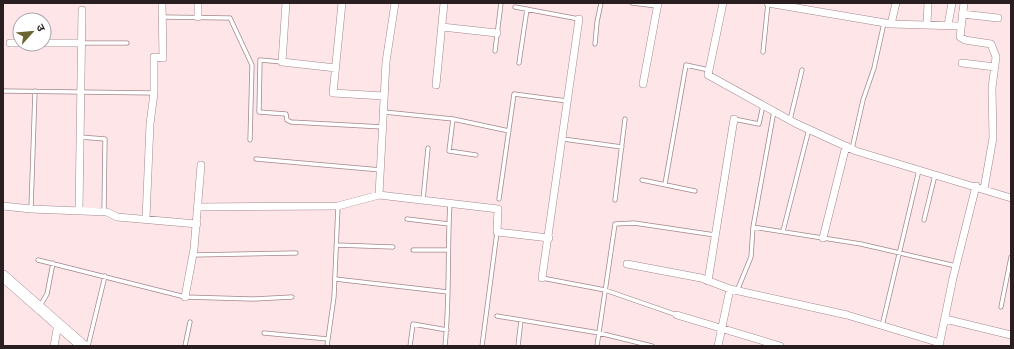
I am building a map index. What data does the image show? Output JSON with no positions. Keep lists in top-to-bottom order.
{
  "north": "top right"
}
